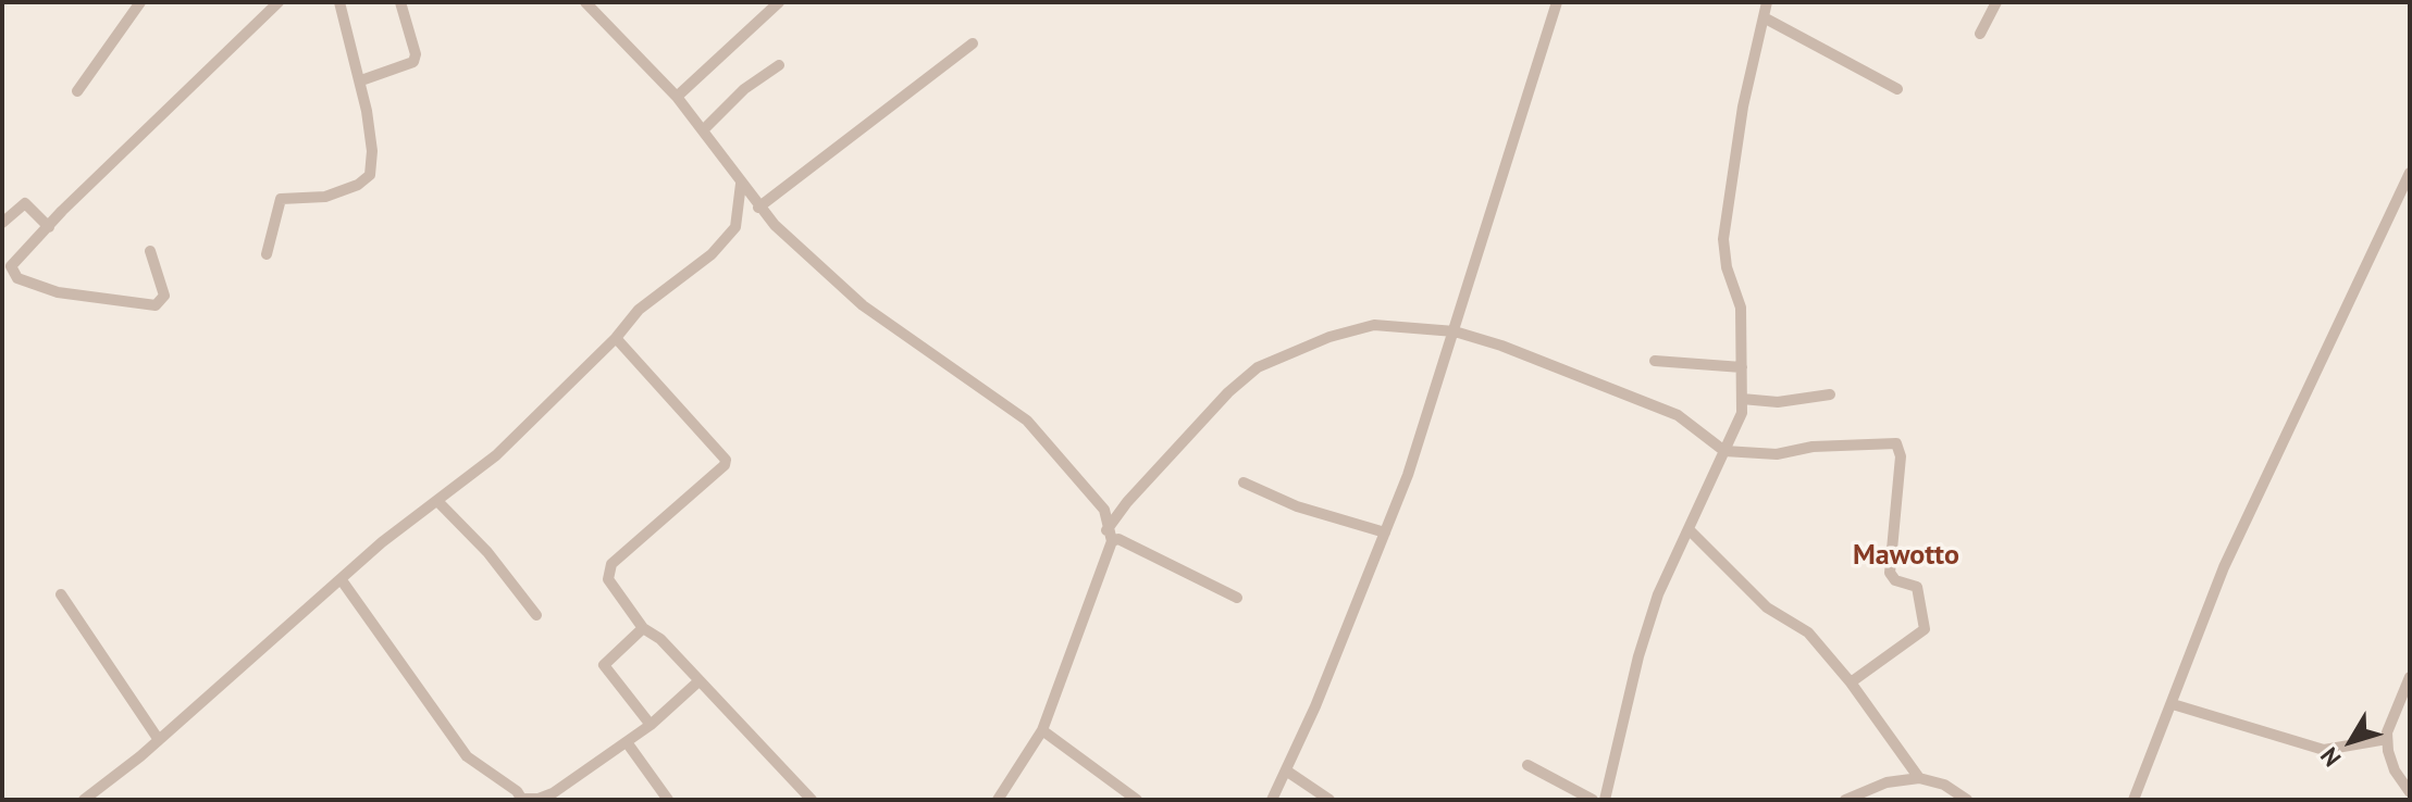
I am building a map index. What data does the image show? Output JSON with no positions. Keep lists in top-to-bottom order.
{
  "districts": ["Mawotto"],
  "north": "bottom left"
}
